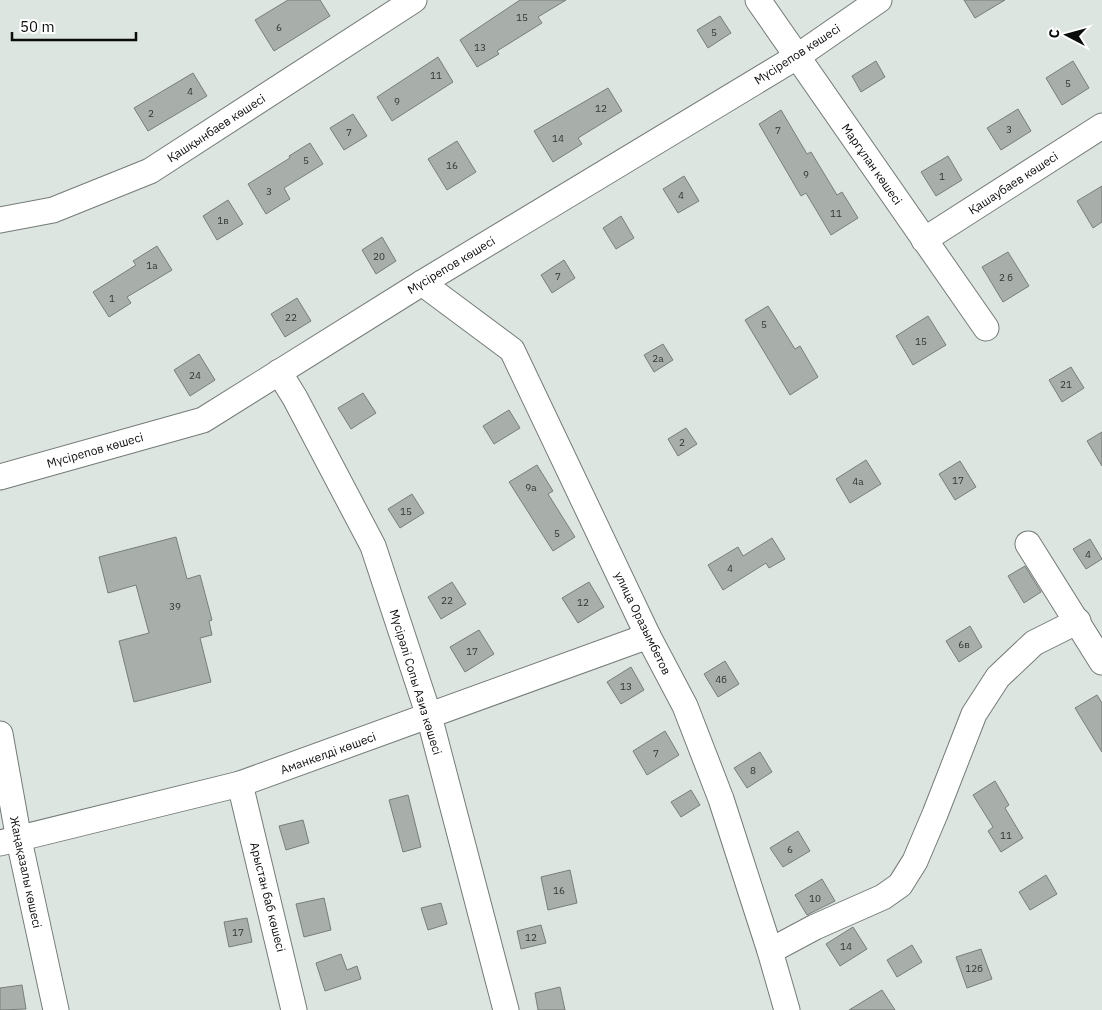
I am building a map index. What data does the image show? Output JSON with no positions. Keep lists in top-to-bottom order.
{
  "streets": {
    "street": [
      "Мүсірепов көшесі",
      "Қашқынбаев көшесі",
      "Маргұлан көшесі",
      "Қашаубаев көшесі",
      "улица Оразымбетов",
      "Мүсірәлі Сопы Азиз көшесі",
      "Аманкелді көшесі",
      "Жаңақазалы көшесі",
      "Арыстан баб көшесі"
    ]
  },
  "crossings": [
    ["Мүсірепов көшесі", "Маргұлан көшесі"],
    ["Мүсірепов көшесі", "улица Оразымбетов"],
    ["Мүсірепов көшесі", "Мүсірәлі Сопы Азиз көшесі"],
    ["Маргұлан көшесі", "Қашаубаев көшесі"],
    ["улица Оразымбетов", "Аманкелді көшесі"],
    ["Мүсірәлі Сопы Азиз көшесі", "Аманкелді көшесі"],
    ["Аманкелді көшесі", "Жаңақазалы көшесі"],
    ["Аманкелді көшесі", "Арыстан баб көшесі"]
  ],
  "house_numbers": [
    "15",
    "6",
    "5",
    "13",
    "11",
    "5",
    "4",
    "9",
    "12",
    "2",
    "3",
    "7",
    "7",
    "14",
    "5",
    "16",
    "9",
    "1",
    "3",
    "4",
    "11",
    "1в",
    "20",
    "1а",
    "7",
    "2 б",
    "1",
    "22",
    "5",
    "15",
    "2а",
    "24",
    "21",
    "2",
    "17",
    "4а",
    "9а",
    "15",
    "5",
    "4",
    "4",
    "22",
    "12",
    "39",
    "6в",
    "17",
    "4б",
    "13",
    "7",
    "8",
    "11",
    "6",
    "16",
    "10",
    "17",
    "12",
    "14",
    "12б"
  ],
  "scale_bar": "50 m",
  "north": "left"
}
